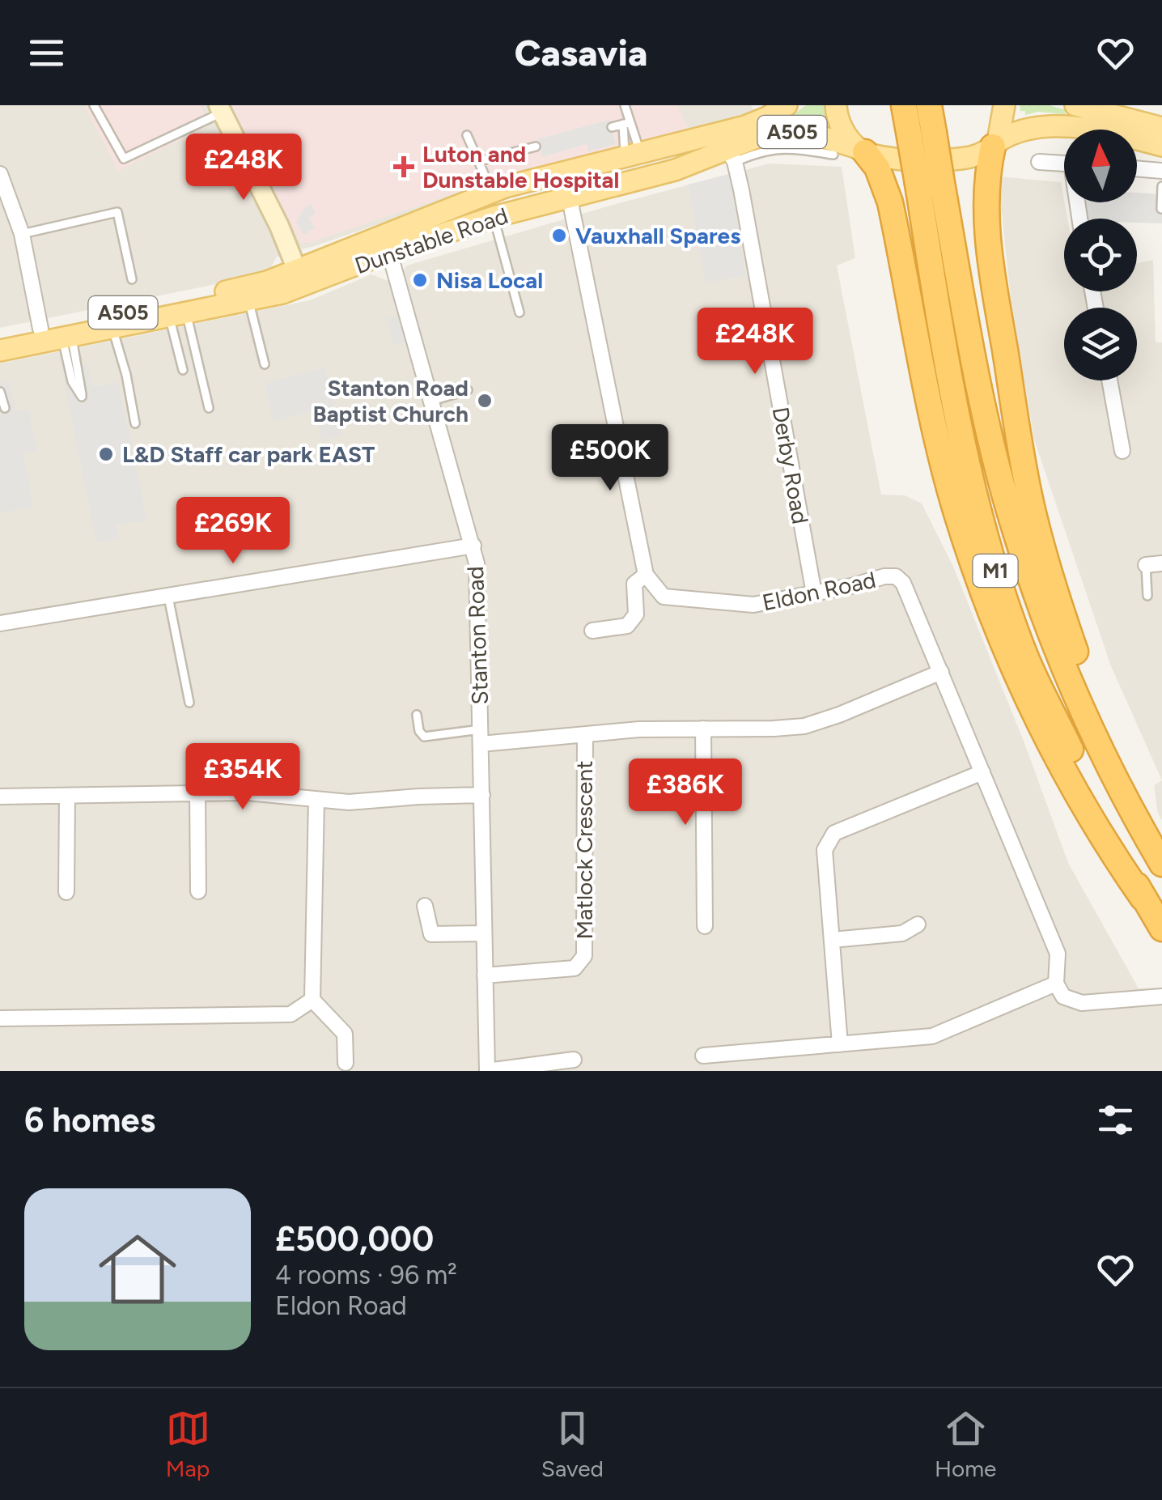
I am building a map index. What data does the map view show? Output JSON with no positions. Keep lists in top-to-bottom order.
{
  "streets": {
    "highway": ["M1"],
    "main road": ["A505", "Dunstable Road"],
    "street": [
      "Derby Road",
      "Eldon Road",
      "Stanton Road",
      "Matlock Crescent"
    ]
  },
  "crossings": [
    ["Dunstable Road", "Derby Road"],
    ["Dunstable Road", "Stanton Road"],
    ["Derby Road", "Eldon Road"],
    ["Stanton Road", "Matlock Crescent"]
  ],
  "places": {
    "health": ["Luton and Dunstable Hospital"],
    "other": [
      "Vauxhall Spares",
      "Nisa Local",
      "Stanton Road Baptist Church",
      "L&D Staff car park EAST"
    ]
  },
  "north": "top",
  "page": {
    "header": "Casavia",
    "price": [
      "£248K",
      "£248K",
      "£500K",
      "£269K",
      "£354K",
      "£386K"
    ],
    "heading": "6 homes",
    "list": [
      {
        "name": "£500,000",
        "note": "4 rooms · 96 m² · Eldon Road"
      }
    ],
    "tabs": ["Map", "Saved", "Home"]
  }
}
